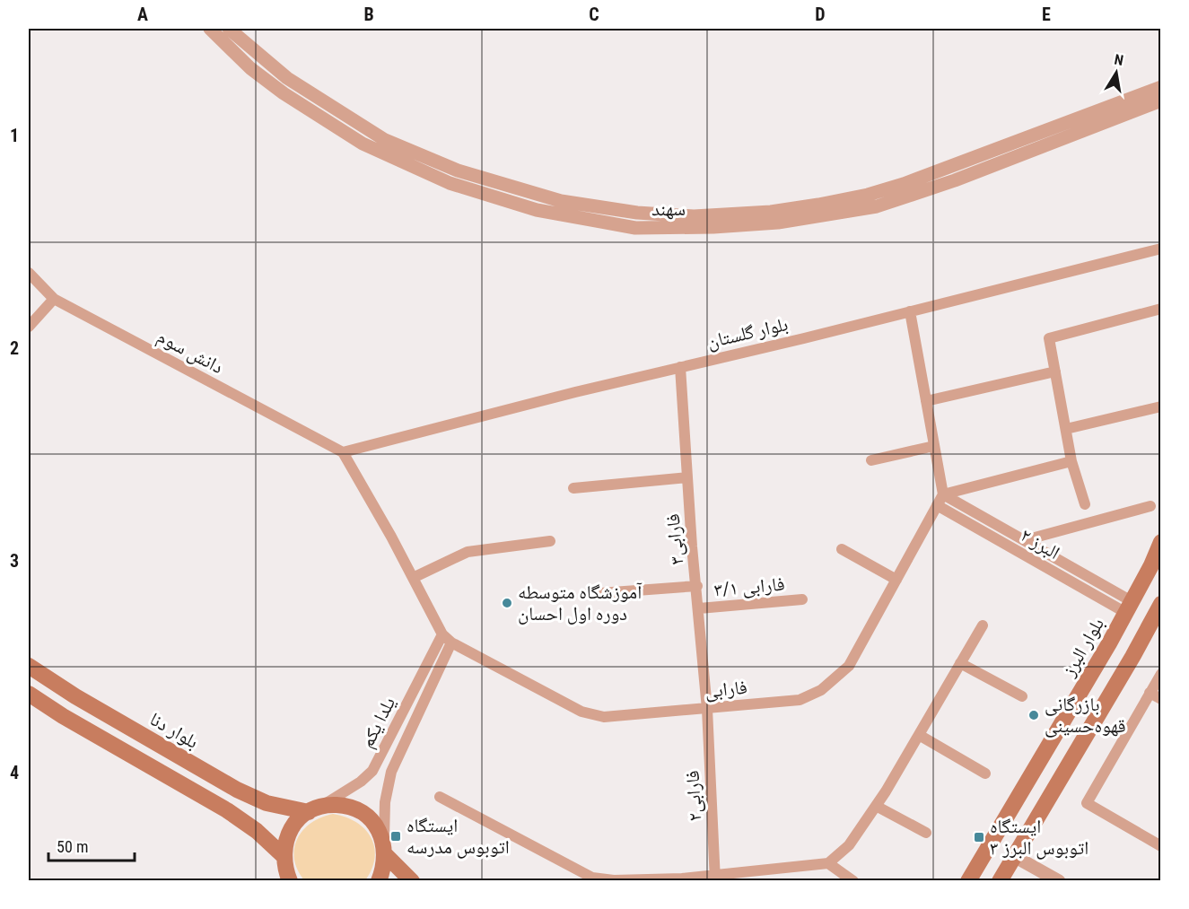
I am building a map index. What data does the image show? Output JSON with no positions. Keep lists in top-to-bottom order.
{
  "streets": {
    "main road": ["بلوار البرز", "بلوار دنا"],
    "street": [
      "سهند",
      "بلوار گلستان",
      "دانش سوم",
      "فارابی۳",
      "البرز ۲",
      "فارابی ۳/۱",
      "فارابی",
      "یلدا یکم",
      "فارابی۲"
    ]
  },
  "crossings": [
    ["بلوار گلستان", "دانش سوم"],
    ["بلوار گلستان", "فارابی۳"],
    ["بلوار گلستان", "فارابی"],
    ["دانش سوم", "فارابی"],
    ["فارابی۳", "فارابی ۳/۱"],
    ["فارابی۳", "فارابی"],
    ["فارابی۳", "فارابی۲"],
    ["البرز ۲", "بلوار البرز"],
    ["البرز ۲", "فارابی"],
    ["فارابی", "یلدا یکم"],
    ["فارابی", "فارابی۲"],
    ["یلدا یکم", "بلوار دنا"]
  ],
  "places": {
    "other": ["آموزشگاه متوسطه دوره اول احسان", "بازرگانی قهوه‌حسینی"],
    "transit": ["ایستگاه اتوبوس مدرسه", "ایستگاه اتوبوس البرز ۳"]
  },
  "scale_bar": "50 m",
  "north": "top",
  "grid": {
    "columns": [
      "A",
      "B",
      "C",
      "D",
      "E"
    ],
    "rows": [
      "1",
      "2",
      "3",
      "4"
    ]
  }
}
